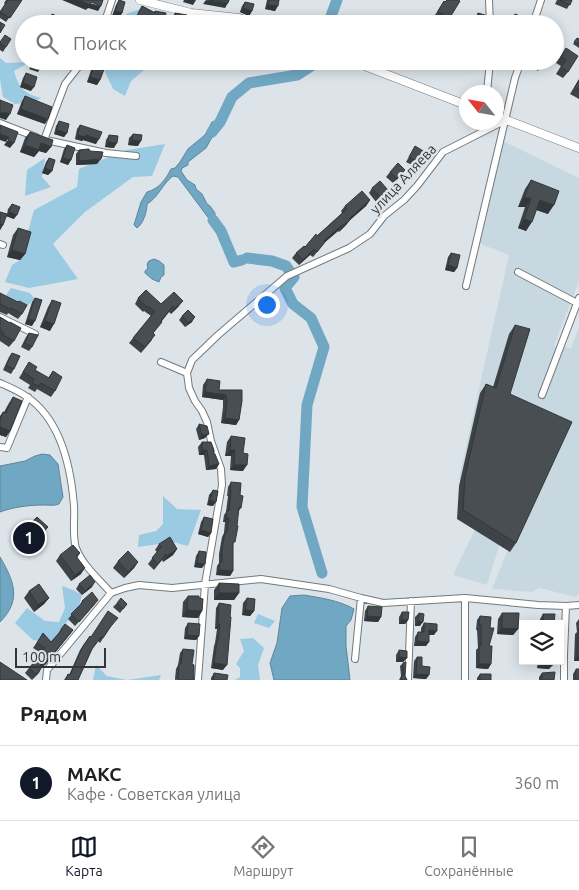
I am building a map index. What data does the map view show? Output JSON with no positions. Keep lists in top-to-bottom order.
{
  "streets": {
    "street": ["улица Аляева"]
  },
  "scale_bar": "100 m",
  "north": "top left",
  "page": {
    "search": "Поиск",
    "pins": "1",
    "scale": "100 m",
    "heading": "Рядом",
    "list": [
      {
        "mark": "1",
        "name": "МАКС",
        "note": "Кафе · Советская улица",
        "value": "360 m"
      }
    ],
    "nav": ["Карта", "Маршрут", "Сохранённые"]
  }
}
